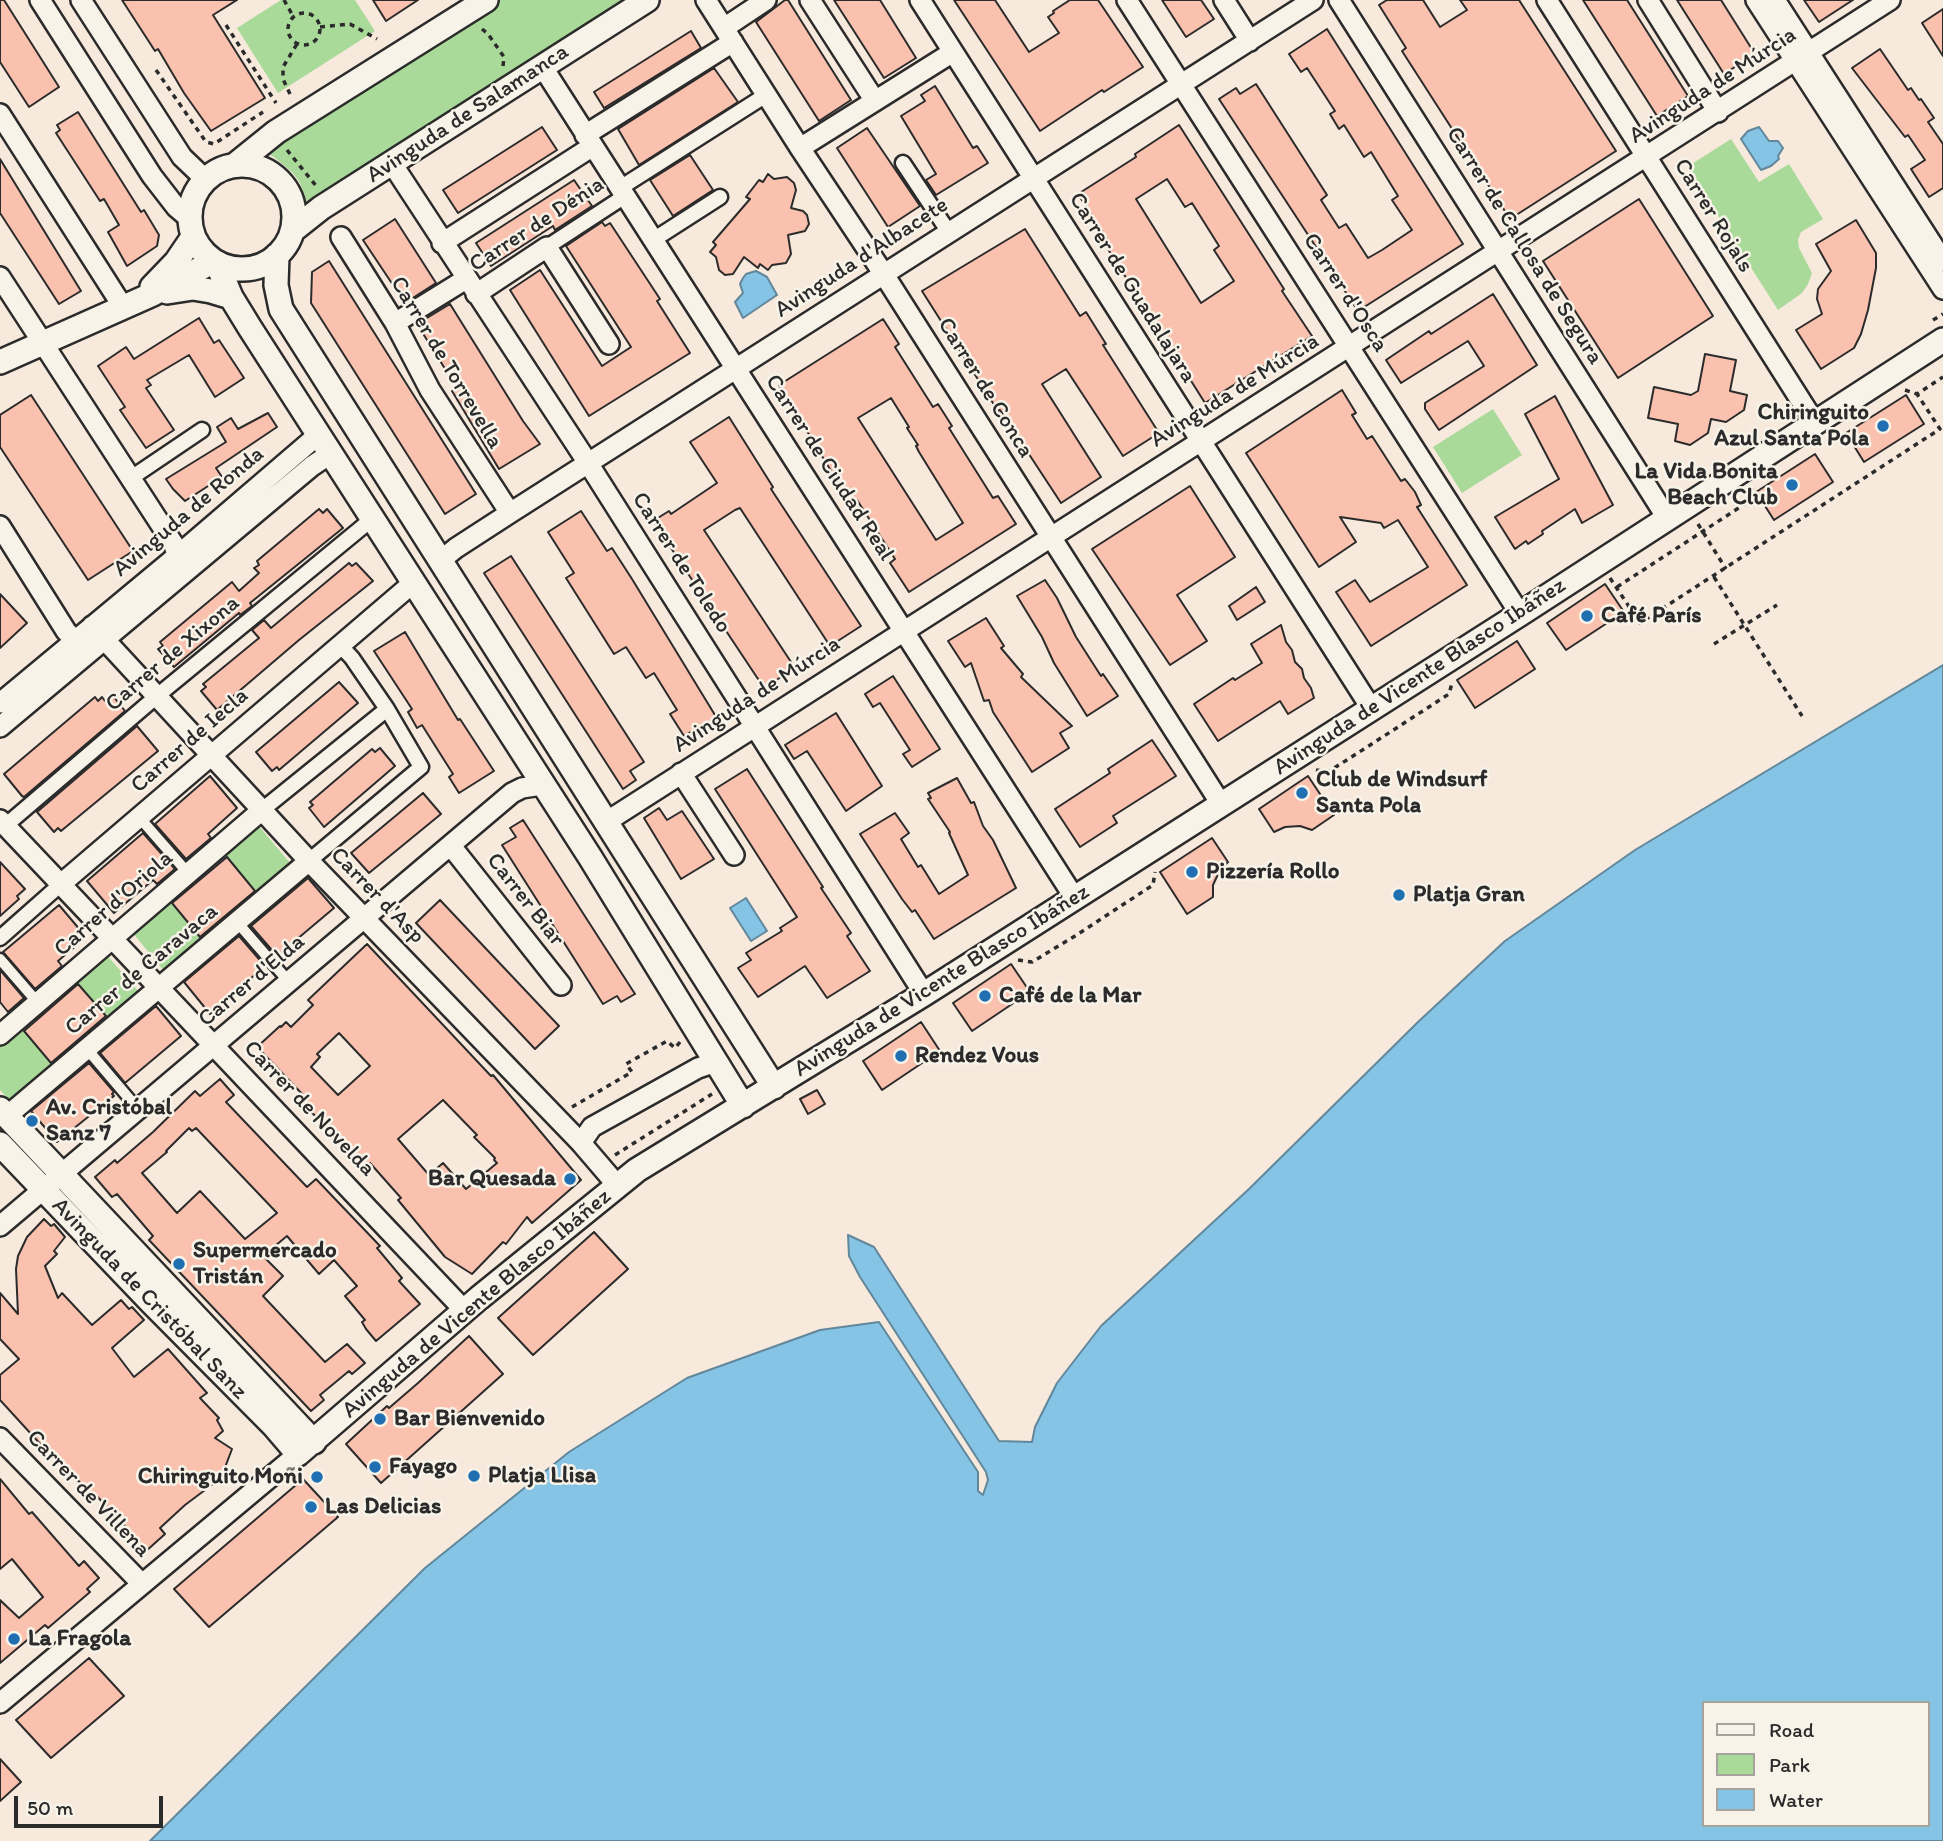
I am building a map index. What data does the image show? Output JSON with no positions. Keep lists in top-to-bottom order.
{
  "streets": {
    "street": [
      "Avinguda de Múrcia",
      "Avinguda de Salamanca",
      "Carrer Rojals",
      "Carrer de Dénia",
      "Carrer de Callosa de Segura",
      "Avinguda d'Albacete",
      "Carrer de Guadalajara",
      "Carrer d'Osca",
      "Carrer de Torrevella",
      "Carrer de Conca",
      "Carrer de Ciudad Real",
      "Avinguda de Ronda",
      "Carrer de Toledo",
      "Carrer de Xixona",
      "Avinguda de Vicente Blasco Ibáñez",
      "Carrer de Iecla",
      "Carrer d'Asp",
      "Carrer Biar",
      "Carrer d'Oriola",
      "Carrer de Caravaca",
      "Carrer d'Elda",
      "Carrer de Novelda",
      "Avinguda de Cristóbal Sanz",
      "Carrer de Villena"
    ]
  },
  "crossings": [
    ["Avinguda de Múrcia", "Carrer Rojals"],
    ["Avinguda de Múrcia", "Carrer de Callosa de Segura"],
    ["Avinguda de Múrcia", "Carrer de Guadalajara"],
    ["Avinguda de Múrcia", "Carrer d'Osca"],
    ["Avinguda de Múrcia", "Carrer de Conca"],
    ["Avinguda de Múrcia", "Carrer de Ciudad Real"],
    ["Avinguda de Múrcia", "Carrer de Toledo"],
    ["Avinguda de Salamanca", "Carrer de Ciudad Real"],
    ["Avinguda de Salamanca", "Carrer de Toledo"],
    ["Carrer Rojals", "Avinguda de Vicente Blasco Ibáñez"],
    ["Carrer de Dénia", "Carrer de Torrevella"],
    ["Carrer de Dénia", "Carrer de Conca"],
    ["Carrer de Dénia", "Carrer de Ciudad Real"],
    ["Carrer de Dénia", "Carrer de Toledo"],
    ["Carrer de Callosa de Segura", "Avinguda de Vicente Blasco Ibáñez"],
    ["Avinguda d'Albacete", "Carrer de Guadalajara"],
    ["Avinguda d'Albacete", "Carrer d'Osca"],
    ["Avinguda d'Albacete", "Carrer de Torrevella"],
    ["Avinguda d'Albacete", "Carrer de Conca"],
    ["Avinguda d'Albacete", "Carrer de Ciudad Real"],
    ["Avinguda d'Albacete", "Carrer de Toledo"],
    ["Carrer de Guadalajara", "Avinguda de Vicente Blasco Ibáñez"],
    ["Carrer d'Osca", "Avinguda de Vicente Blasco Ibáñez"],
    ["Carrer de Conca", "Avinguda de Vicente Blasco Ibáñez"],
    ["Carrer de Ciudad Real", "Avinguda de Vicente Blasco Ibáñez"],
    ["Avinguda de Ronda", "Carrer d'Asp"],
    ["Carrer de Toledo", "Avinguda de Vicente Blasco Ibáñez"],
    ["Carrer de Xixona", "Carrer d'Asp"],
    ["Carrer de Xixona", "Carrer de Novelda"],
    ["Avinguda de Vicente Blasco Ibáñez", "Carrer d'Asp"],
    ["Avinguda de Vicente Blasco Ibáñez", "Carrer de Novelda"],
    ["Avinguda de Vicente Blasco Ibáñez", "Avinguda de Cristóbal Sanz"],
    ["Avinguda de Vicente Blasco Ibáñez", "Carrer de Villena"],
    ["Carrer de Iecla", "Carrer d'Asp"],
    ["Carrer de Iecla", "Carrer de Novelda"],
    ["Carrer d'Asp", "Carrer d'Oriola"],
    ["Carrer d'Asp", "Carrer de Caravaca"],
    ["Carrer d'Asp", "Carrer d'Elda"],
    ["Carrer Biar", "Carrer d'Elda"],
    ["Carrer d'Oriola", "Carrer de Novelda"],
    ["Carrer de Caravaca", "Carrer de Novelda"],
    ["Carrer de Caravaca", "Avinguda de Cristóbal Sanz"],
    ["Carrer d'Elda", "Carrer de Novelda"],
    ["Carrer d'Elda", "Avinguda de Cristóbal Sanz"]
  ],
  "places": [
    "Chiringuito Azul Santa Pola",
    "La Vida Bonita Beach Club",
    "Café París",
    "Club de Windsurf Santa Pola",
    "Pizzería Rollo",
    "Platja Gran",
    "Café de la Mar",
    "Rendez Vous",
    "Av. Cristóbal Sanz 7",
    "Bar Quesada",
    "Supermercado Tristán",
    "Bar Bienvenido",
    "Fayago",
    "Platja Llisa",
    "Chiringuito Moñi",
    "Las Delicias",
    "La Fragola"
  ],
  "legend": ["Road", "Park", "Water"],
  "scale_bar": "50 m"
}
